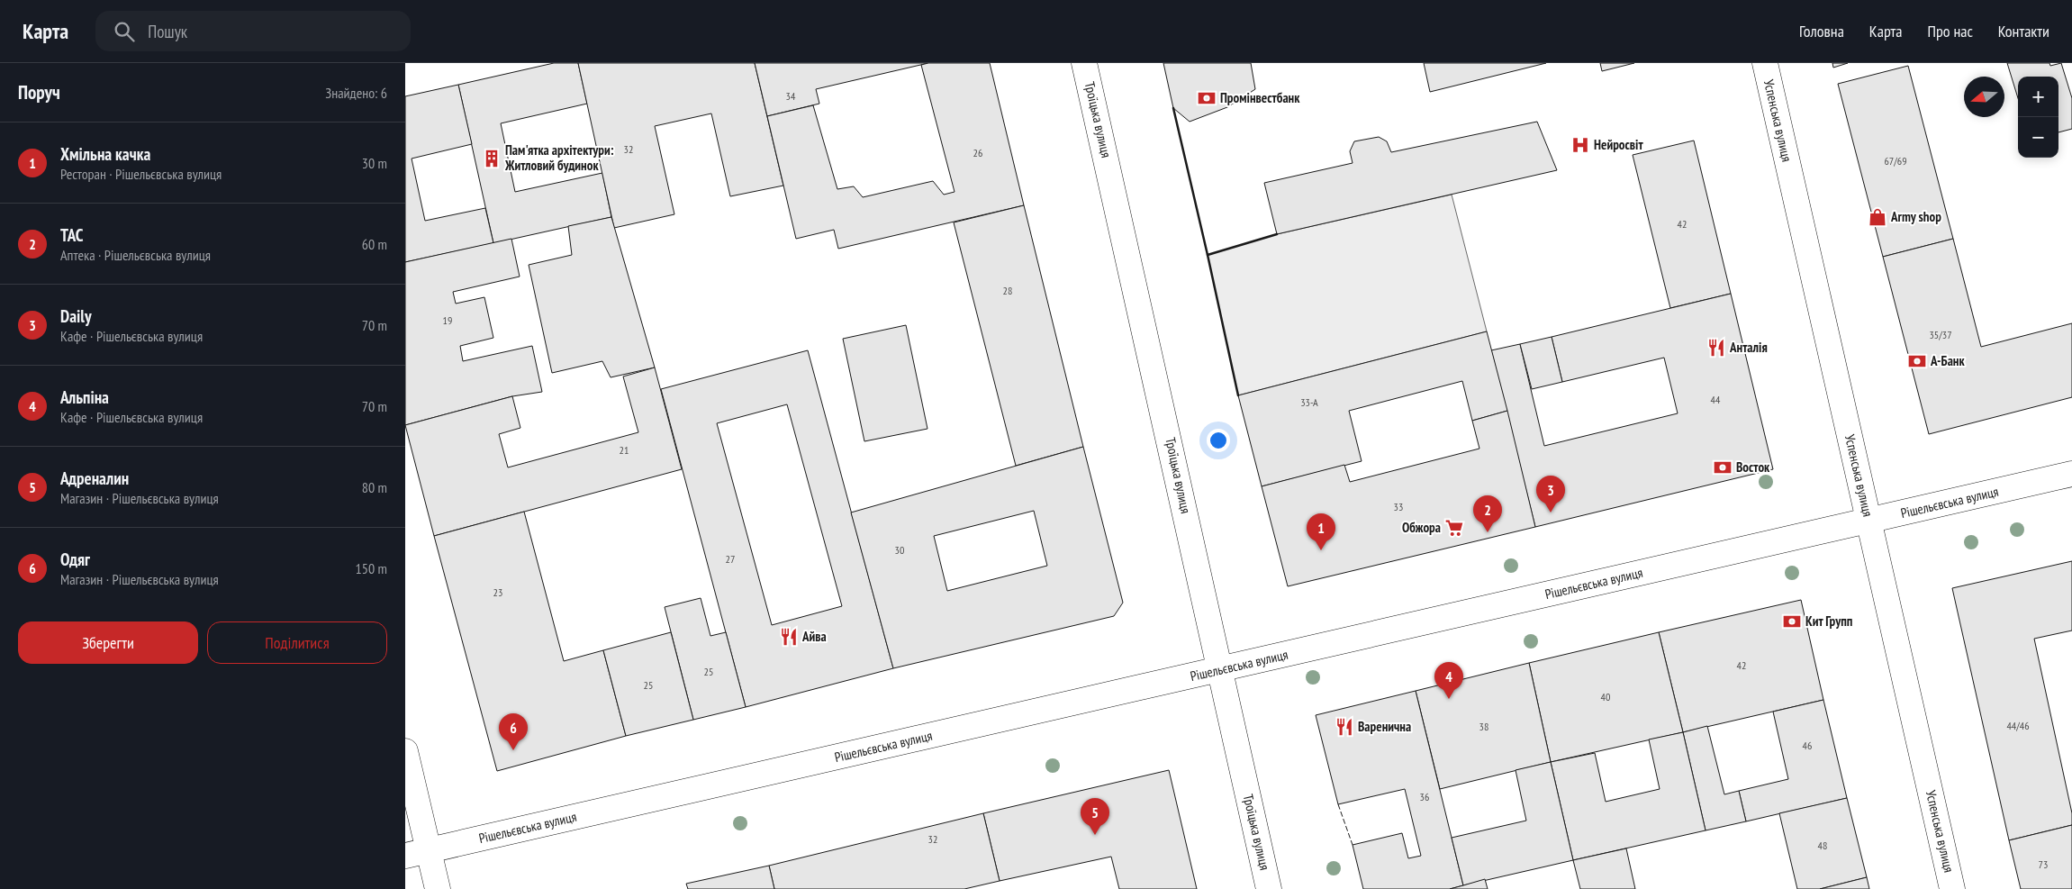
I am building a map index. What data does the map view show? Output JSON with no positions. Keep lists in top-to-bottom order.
{
  "streets": {
    "main road": ["Троїцька вулиця", "Успенська вулиця", "Рішельєвська вулиця"]
  },
  "crossings": [
    ["Троїцька вулиця", "Рішельєвська вулиця"],
    ["Успенська вулиця", "Рішельєвська вулиця"]
  ],
  "places": {
    "bank": [
      "Промінвестбанк",
      "А-Банк",
      "Восток",
      "Кит Групп"
    ],
    "hospital": ["Нейросвіт"],
    "building": ["Пам'ятка архітектури: Житловий будинок"],
    "shop": ["Army shop"],
    "restaurant": ["Анталія", "Айва", "Варенична"],
    "supermarket": ["Обжора"]
  },
  "house_numbers": [
    "34",
    "32",
    "26",
    "67/69",
    "42",
    "28",
    "19",
    "35/37",
    "44",
    "33-А",
    "21",
    "33",
    "30",
    "27",
    "23",
    "42",
    "25",
    "25",
    "40",
    "44/46",
    "38",
    "46",
    "36",
    "32",
    "48",
    "73"
  ],
  "north": "left",
  "page": {
    "header": "Карта",
    "search": "Пошук",
    "nav": [
      "Головна",
      "Карта",
      "Про нас",
      "Контакти"
    ],
    "heading": ["Поруч", "Знайдено: 6"],
    "map_buttons": ["+", "−"],
    "list": [
      {
        "mark": "1",
        "name": "Хмільна качка",
        "note": "Ресторан · Рішельєвська вулиця",
        "value": "30 m"
      },
      {
        "mark": "2",
        "name": "ТАС",
        "note": "Аптека · Рішельєвська вулиця",
        "value": "60 m"
      },
      {
        "mark": "3",
        "name": "Daily",
        "note": "Кафе · Рішельєвська вулиця",
        "value": "70 m"
      },
      {
        "mark": "4",
        "name": "Альпіна",
        "note": "Кафе · Рішельєвська вулиця",
        "value": "70 m"
      },
      {
        "mark": "5",
        "name": "Адреналин",
        "note": "Магазин · Рішельєвська вулиця",
        "value": "80 m"
      },
      {
        "mark": "6",
        "name": "Одяг",
        "note": "Магазин · Рішельєвська вулиця",
        "value": "150 m"
      }
    ],
    "pins": [
      "3",
      "2",
      "1",
      "4",
      "6",
      "5"
    ],
    "buttons": ["Зберегти", "Поділитися"]
  }
}
